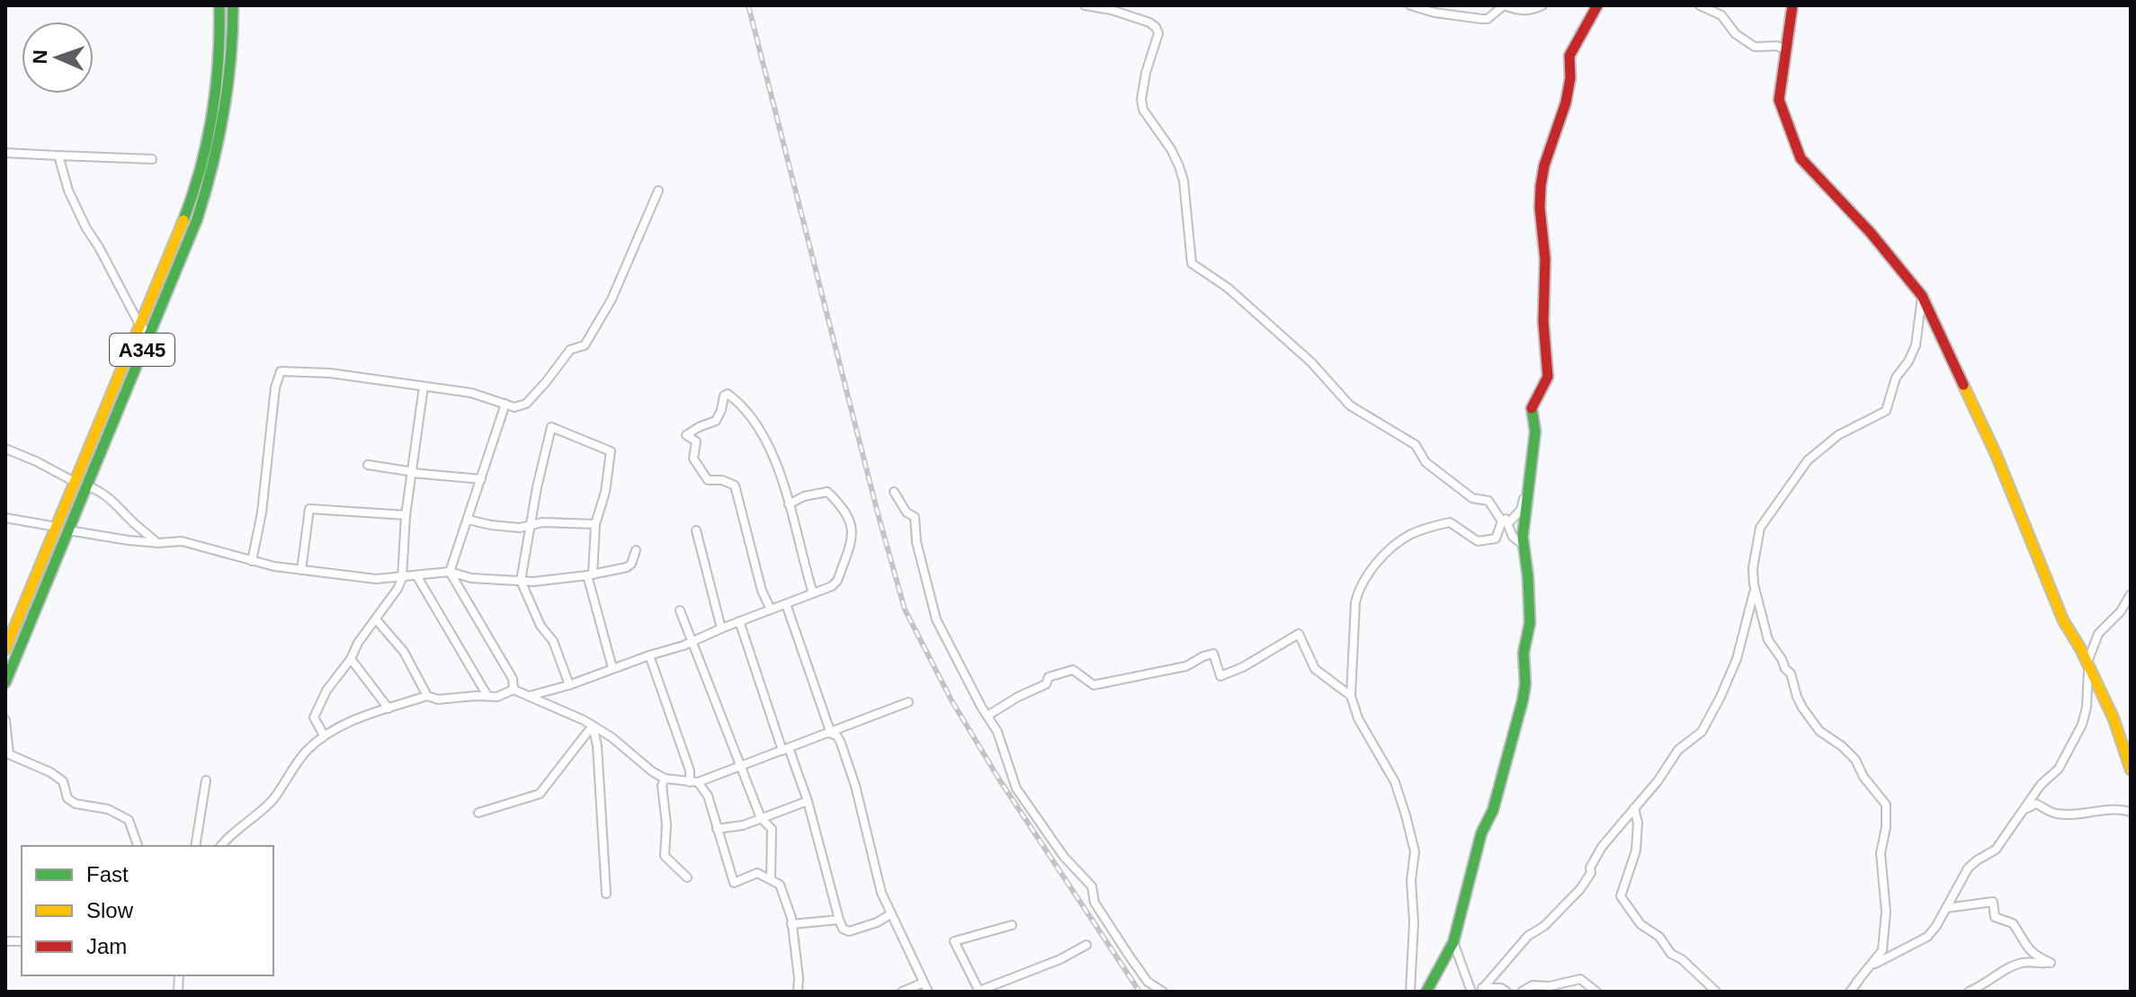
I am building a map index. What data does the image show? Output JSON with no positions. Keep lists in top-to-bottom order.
{
  "streets": {
    "main road": ["A345"]
  },
  "legend": ["Fast", "Slow", "Jam"],
  "north": "left"
}
